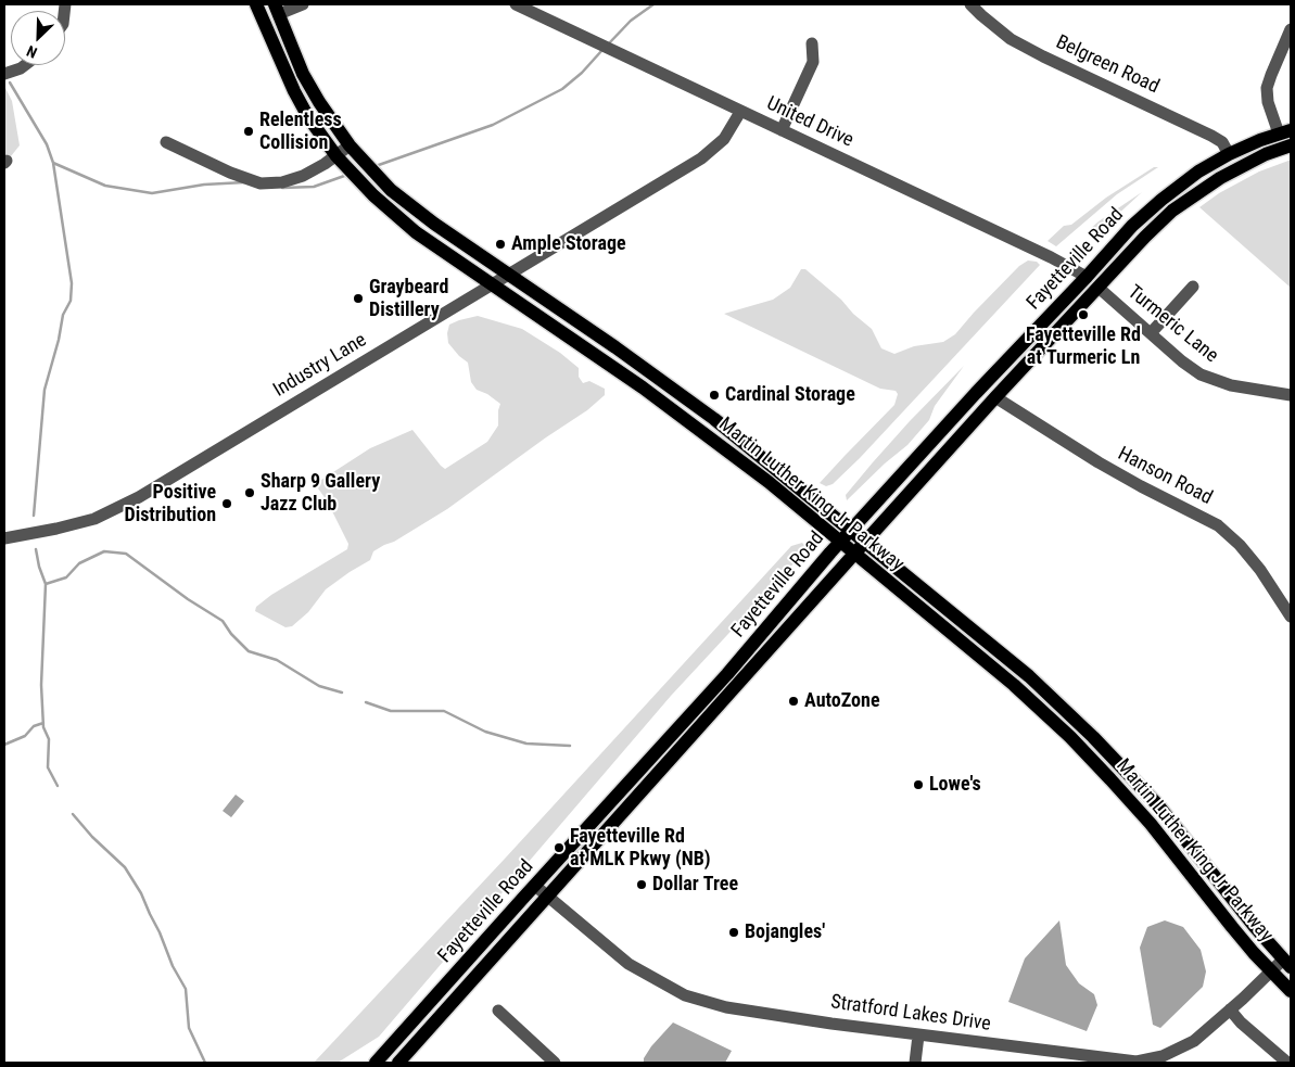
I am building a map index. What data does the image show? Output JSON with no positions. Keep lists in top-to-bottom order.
{
  "streets": {
    "main road": ["Fayetteville Road", "Martin Luther King Jr Parkway"],
    "street": [
      "Belgreen Road",
      "United Drive",
      "Turmeric Lane",
      "Industry Lane",
      "Hanson Road",
      "Stratford Lakes Drive"
    ]
  },
  "crossings": [
    ["Belgreen Road", "Fayetteville Road"],
    ["United Drive", "Fayetteville Road"],
    ["United Drive", "Industry Lane"],
    ["Fayetteville Road", "Turmeric Lane"],
    ["Fayetteville Road", "Hanson Road"],
    ["Fayetteville Road", "Martin Luther King Jr Parkway"],
    ["Fayetteville Road", "Stratford Lakes Drive"],
    ["Industry Lane", "Martin Luther King Jr Parkway"],
    ["Martin Luther King Jr Parkway", "Stratford Lakes Drive"]
  ],
  "places": [
    "Relentless Collision",
    "Ample Storage",
    "Graybeard Distillery",
    "Fayetteville Rd at Turmeric Ln",
    "Cardinal Storage",
    "Sharp 9 Gallery Jazz Club",
    "Positive Distribution",
    "AutoZone",
    "Lowe's",
    "Fayetteville Rd at MLK Pkwy (NB)",
    "Dollar Tree",
    "Bojangles'"
  ],
  "north": "bottom left"
}
